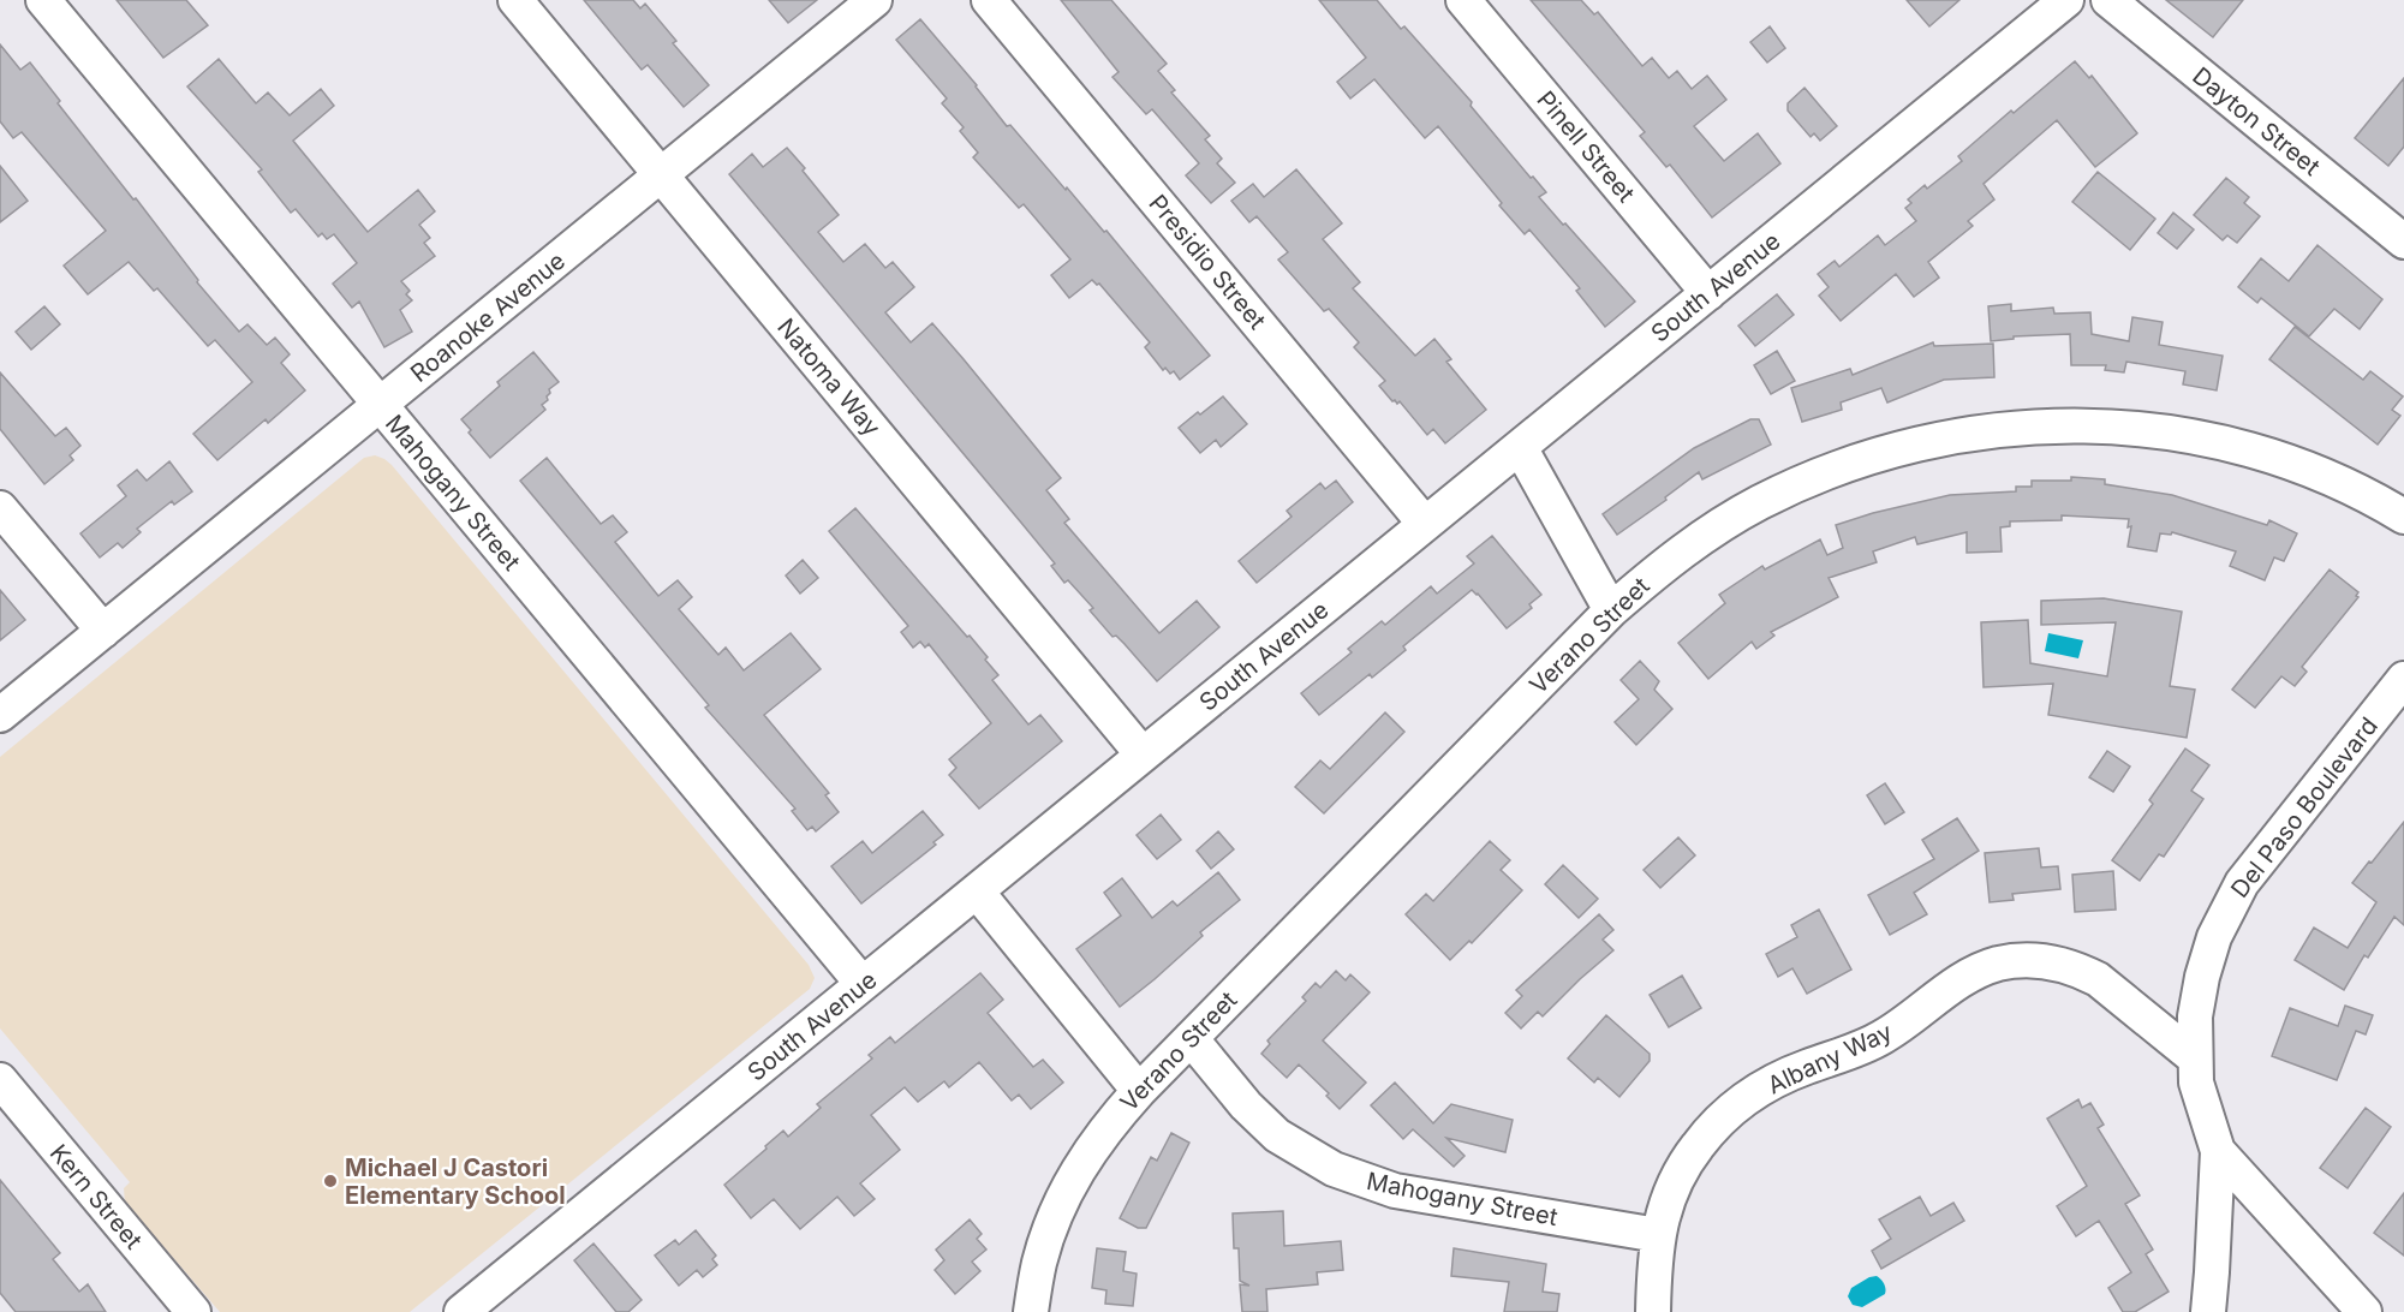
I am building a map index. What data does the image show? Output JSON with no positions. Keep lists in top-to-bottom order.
{
  "streets": {
    "street": [
      "Dayton Street",
      "Pinell Street",
      "Presidio Street",
      "South Avenue",
      "Roanoke Avenue",
      "Natoma Way",
      "Mahogany Street",
      "Verano Street",
      "Del Paso Boulevard",
      "Albany Way",
      "Kern Street"
    ]
  },
  "crossings": [
    ["Pinell Street", "South Avenue"],
    ["Presidio Street", "South Avenue"],
    ["South Avenue", "Natoma Way"],
    ["South Avenue", "Mahogany Street"],
    ["Roanoke Avenue", "Natoma Way"],
    ["Roanoke Avenue", "Mahogany Street"],
    ["Mahogany Street", "Verano Street"],
    ["Mahogany Street", "Albany Way"],
    ["Del Paso Boulevard", "Albany Way"]
  ],
  "places": ["Michael J Castori Elementary School"]
}
